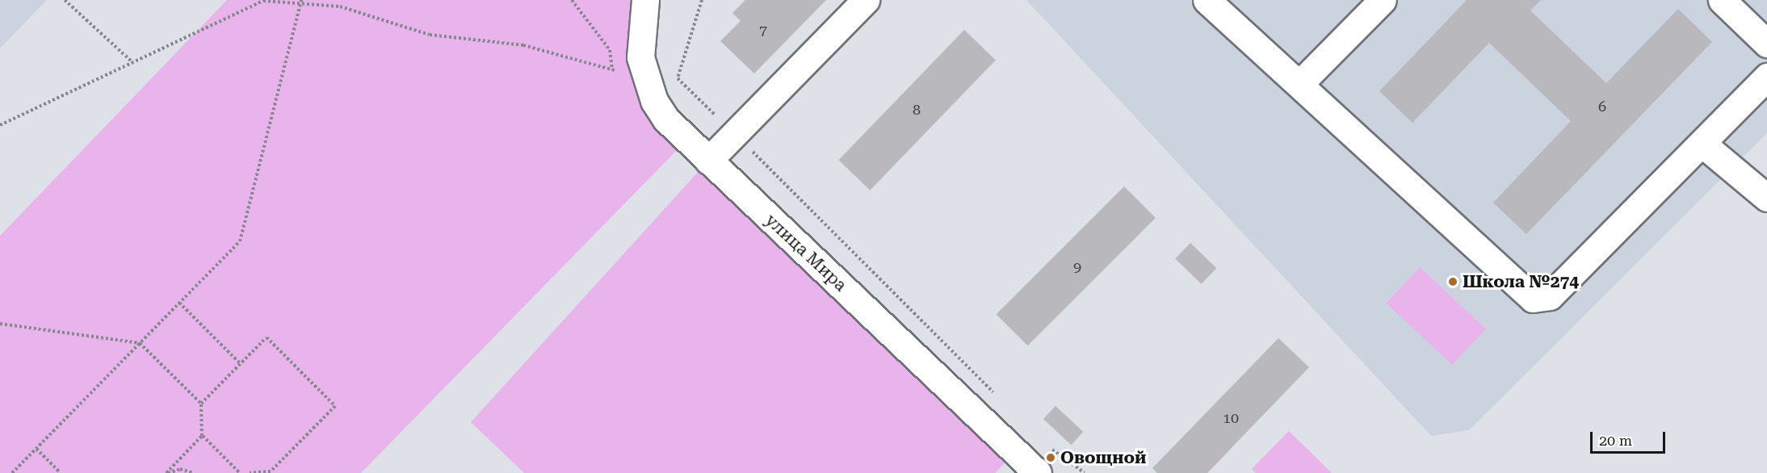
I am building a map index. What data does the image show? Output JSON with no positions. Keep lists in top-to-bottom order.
{
  "streets": {
    "street": ["улица Мира"]
  },
  "places": ["Школа №274", "Овощной"],
  "house_numbers": [
    "7",
    "6",
    "8",
    "9",
    "10"
  ],
  "scale_bar": "20 m"
}
